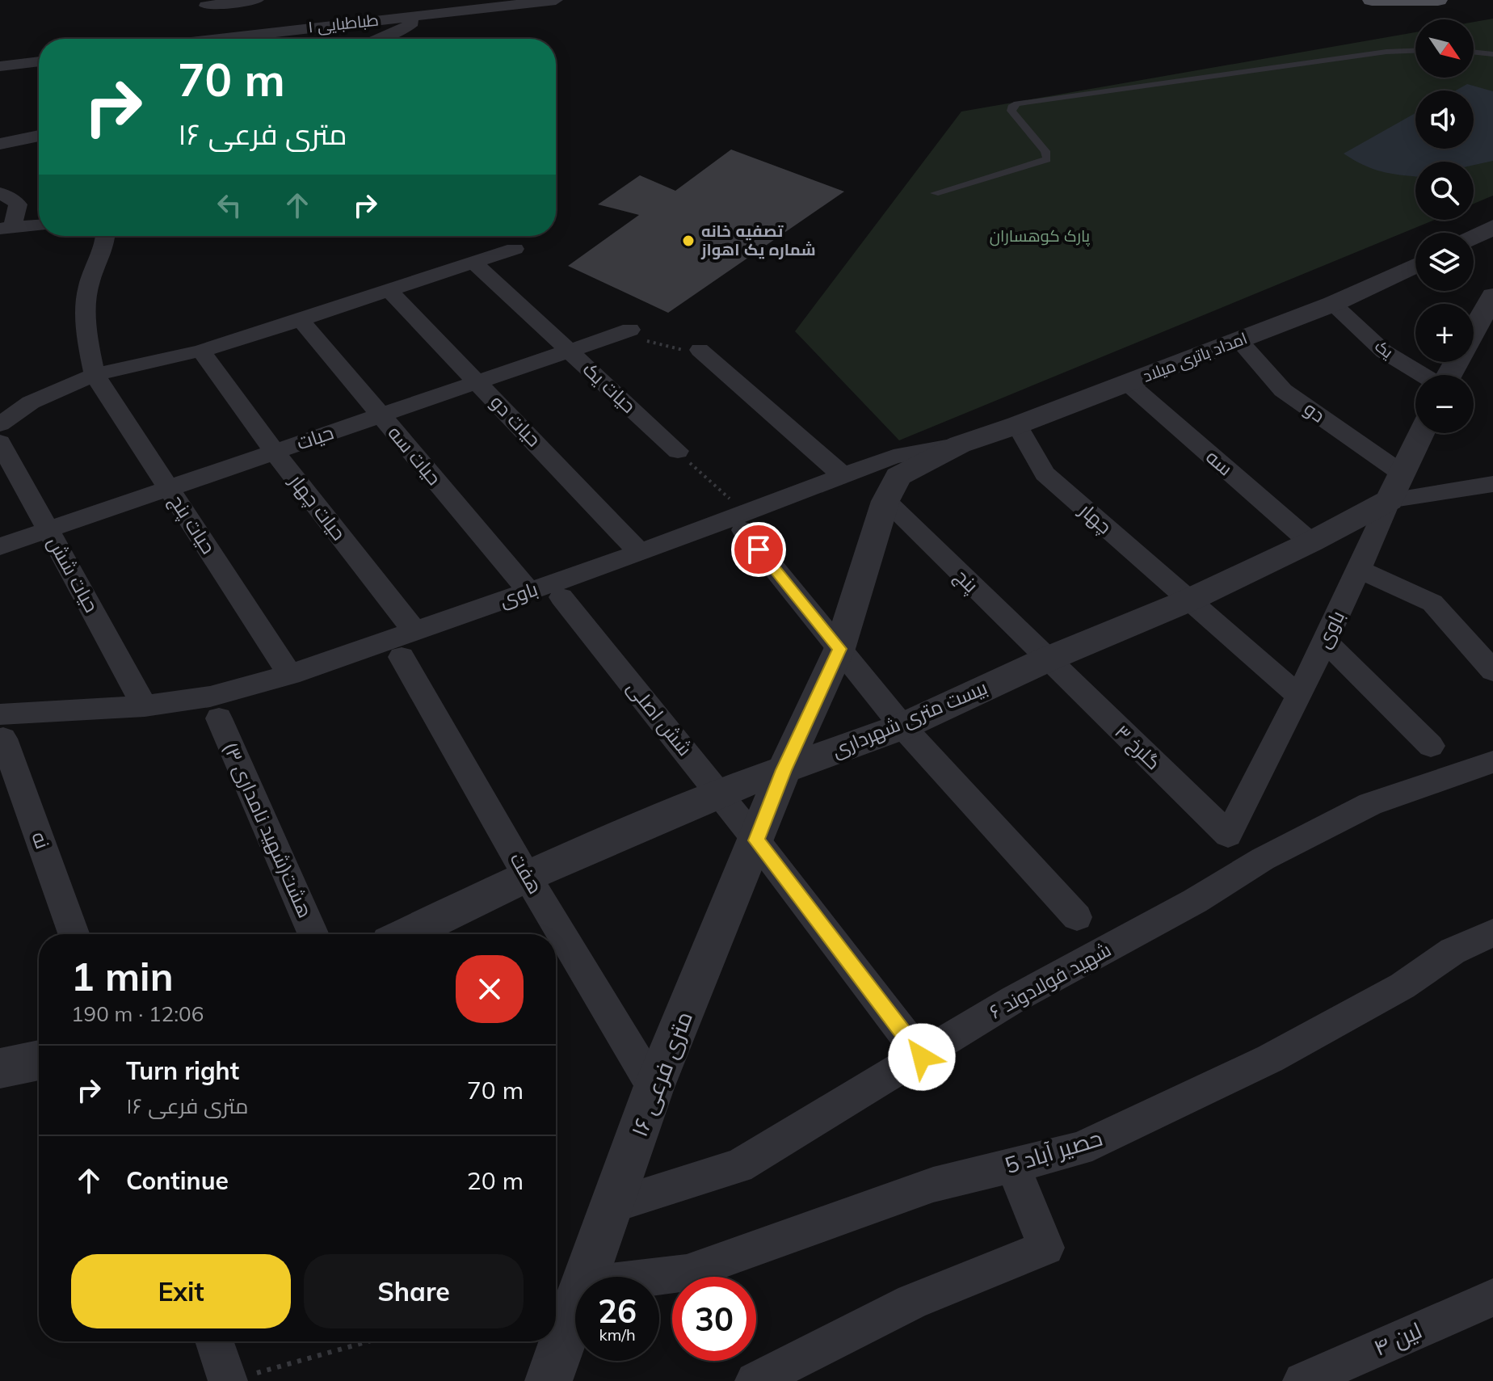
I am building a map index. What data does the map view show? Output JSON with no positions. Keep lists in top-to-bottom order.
{
  "streets": {
    "street": [
      "طباطبایی ۱",
      "یک",
      "امداد باتری میلاد",
      "حیات یک",
      "دو",
      "حیات دو",
      "حیات",
      "حیات سه",
      "سه",
      "حیات چهار",
      "چهار",
      "حیات پنج",
      "حیات شش",
      "پنج",
      "باوی",
      "شش اصلی",
      "بیست متری شهرداری",
      "گلرخ ۳",
      "هشت(شهید نامداری ۳)",
      "نه",
      "هفت",
      "شهید فولادوند ۶",
      "۱۶ متری فرعی",
      "حصیر آباد 5",
      "لین ۴"
    ]
  },
  "crossings": [
    ["یک", "امداد باتری میلاد"],
    ["امداد باتری میلاد", "دو"],
    ["امداد باتری میلاد", "سه"],
    ["امداد باتری میلاد", "چهار"],
    ["امداد باتری میلاد", "باوی"],
    ["حیات یک", "حیات"],
    ["دو", "باوی"],
    ["دو", "بیست متری شهرداری"],
    ["حیات دو", "حیات"],
    ["حیات دو", "باوی"],
    ["حیات", "حیات سه"],
    ["حیات", "حیات چهار"],
    ["حیات", "حیات پنج"],
    ["حیات", "حیات شش"],
    ["حیات سه", "باوی"],
    ["سه", "بیست متری شهرداری"],
    ["حیات چهار", "باوی"],
    ["حیات چهار", "هفت"],
    ["چهار", "باوی"],
    ["چهار", "بیست متری شهرداری"],
    ["حیات پنج", "باوی"],
    ["حیات شش", "باوی"],
    ["پنج", "بیست متری شهرداری"],
    ["پنج", "گلرخ ۳"],
    ["پنج", "۱۶ متری فرعی"],
    ["باوی", "بیست متری شهرداری"],
    ["باوی", "گلرخ ۳"],
    ["باوی", "نه"],
    ["باوی", "هفت"],
    ["شش اصلی", "بیست متری شهرداری"],
    ["شش اصلی", "شهید فولادوند ۶"],
    ["شش اصلی", "۱۶ متری فرعی"],
    ["بیست متری شهرداری", "گلرخ ۳"],
    ["بیست متری شهرداری", "هفت"],
    ["بیست متری شهرداری", "۱۶ متری فرعی"],
    ["هفت", "۱۶ متری فرعی"],
    ["شهید فولادوند ۶", "۱۶ متری فرعی"]
  ],
  "parks": ["پارک کوهساران"],
  "places": ["تصفیه خانه شماره یک اهواز"],
  "north": "bottom right",
  "page": {
    "map_buttons": ["+", "−"],
    "turn": ["70 m", "۱۶ متری فرعی"],
    "heading": ["1 min", "190 m · 12:06"],
    "list": [
      {
        "name": "Turn right",
        "note": "۱۶ متری فرعی",
        "value": "70 m"
      },
      {
        "name": "Continue",
        "value": "20 m"
      }
    ],
    "buttons": ["Exit", "Share"],
    "speed": "26 km/h",
    "limit": "30"
  }
}
